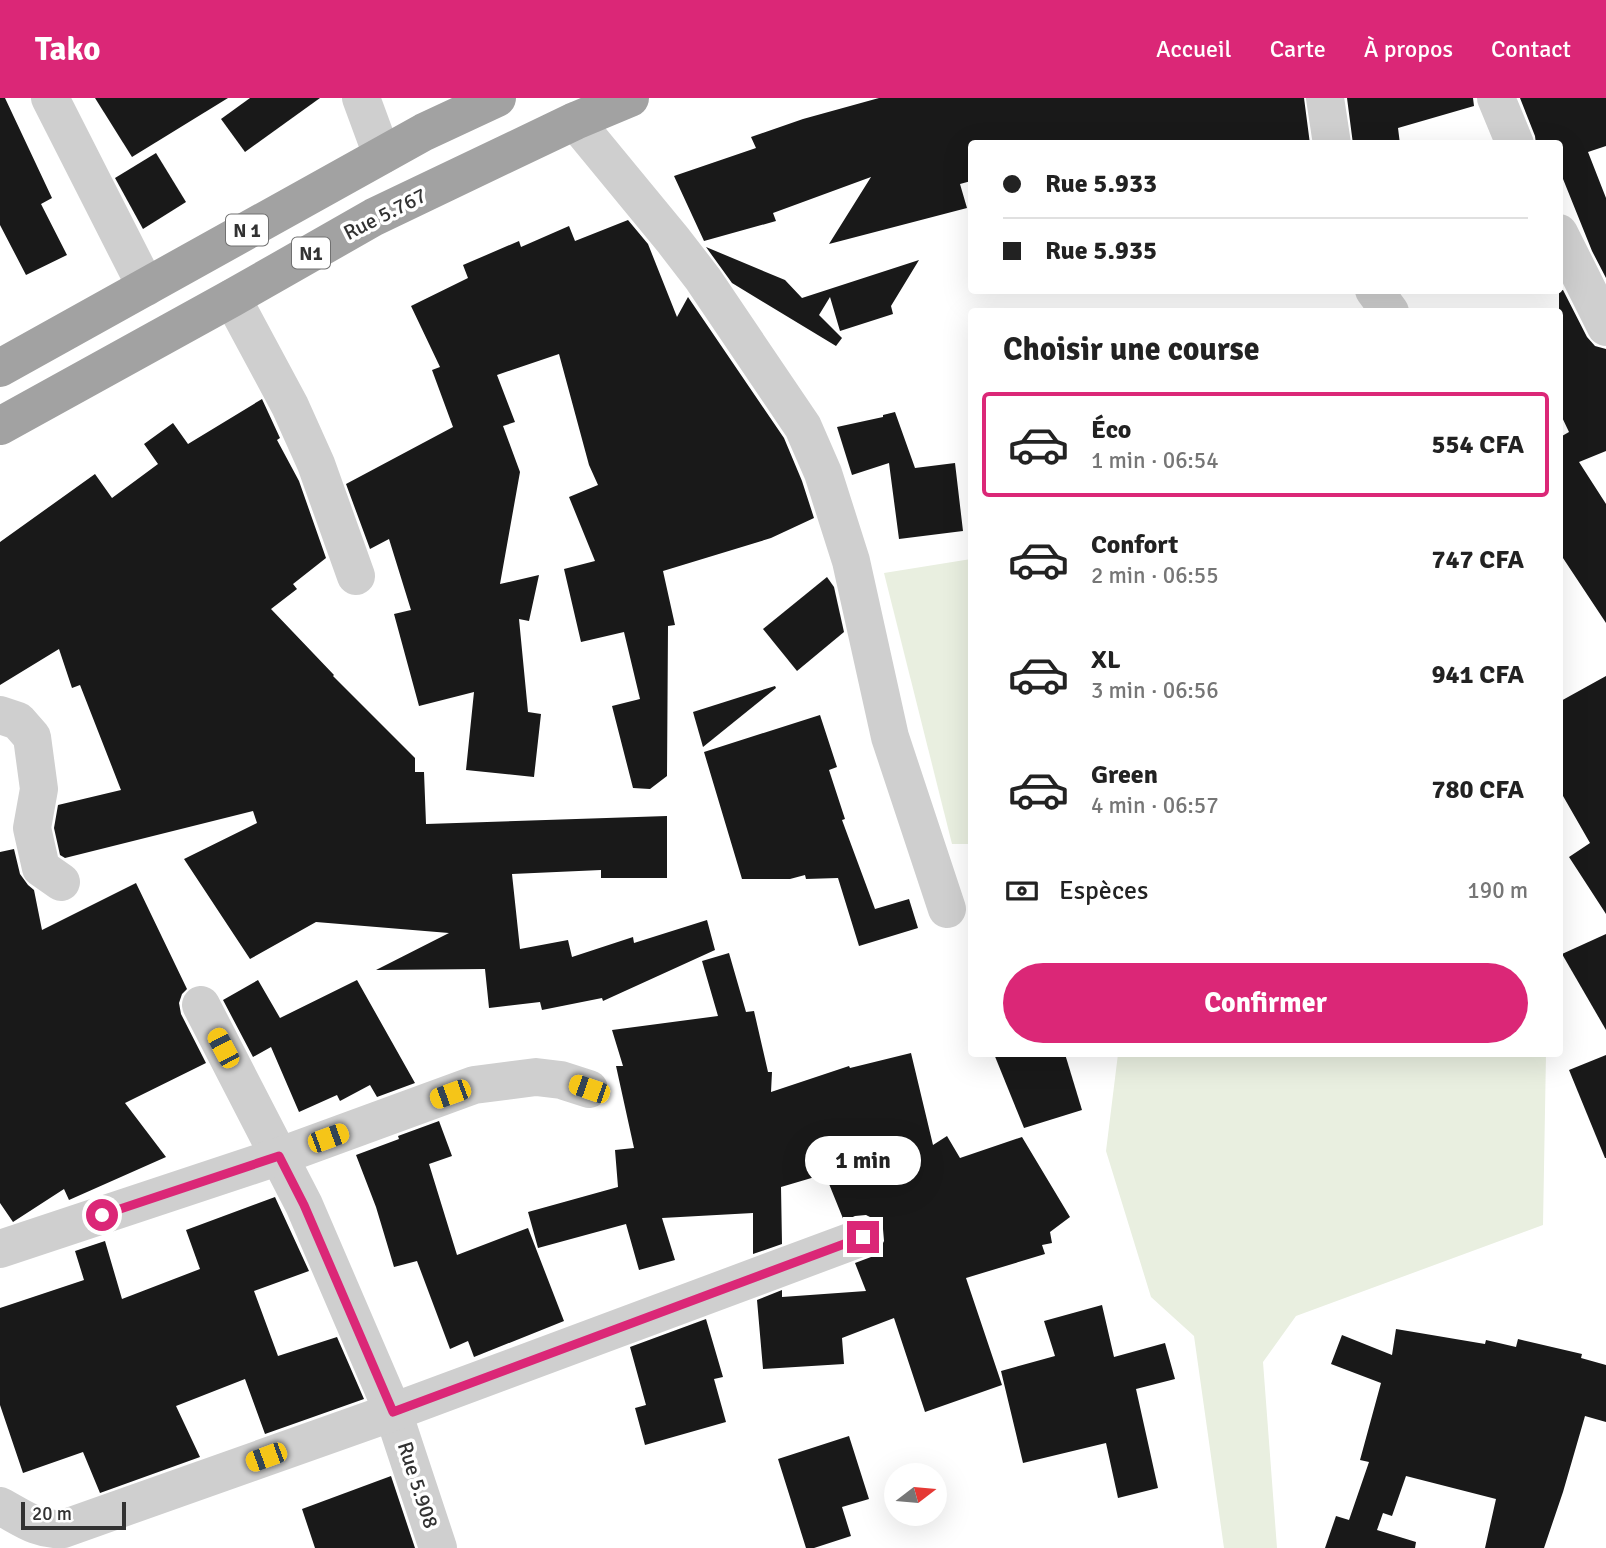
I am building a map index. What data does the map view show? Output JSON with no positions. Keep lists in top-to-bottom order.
{
  "streets": {
    "highway": ["Rue 5.767", "N 1", "N1"],
    "street": ["Rue 5.908"]
  },
  "scale_bar": "20 m",
  "north": "right",
  "page": {
    "header": "Tako",
    "nav": [
      "Accueil",
      "Carte",
      "À propos",
      "Contact"
    ],
    "banner": ["Rue 5.933", "Rue 5.935"],
    "heading": "Choisir une course",
    "list": [
      {
        "name": "Éco",
        "note": "1 min · 06:54",
        "value": "554 CFA"
      },
      {
        "name": "Confort",
        "note": "2 min · 06:55",
        "value": "747 CFA"
      },
      {
        "name": "XL",
        "note": "3 min · 06:56",
        "value": "941 CFA"
      },
      {
        "name": "Green",
        "note": "4 min · 06:57",
        "value": "780 CFA"
      }
    ],
    "pay": ["Espèces", "190 m"],
    "buttons": "Confirmer",
    "bubble": "1 min",
    "scale": "20 m"
  }
}
